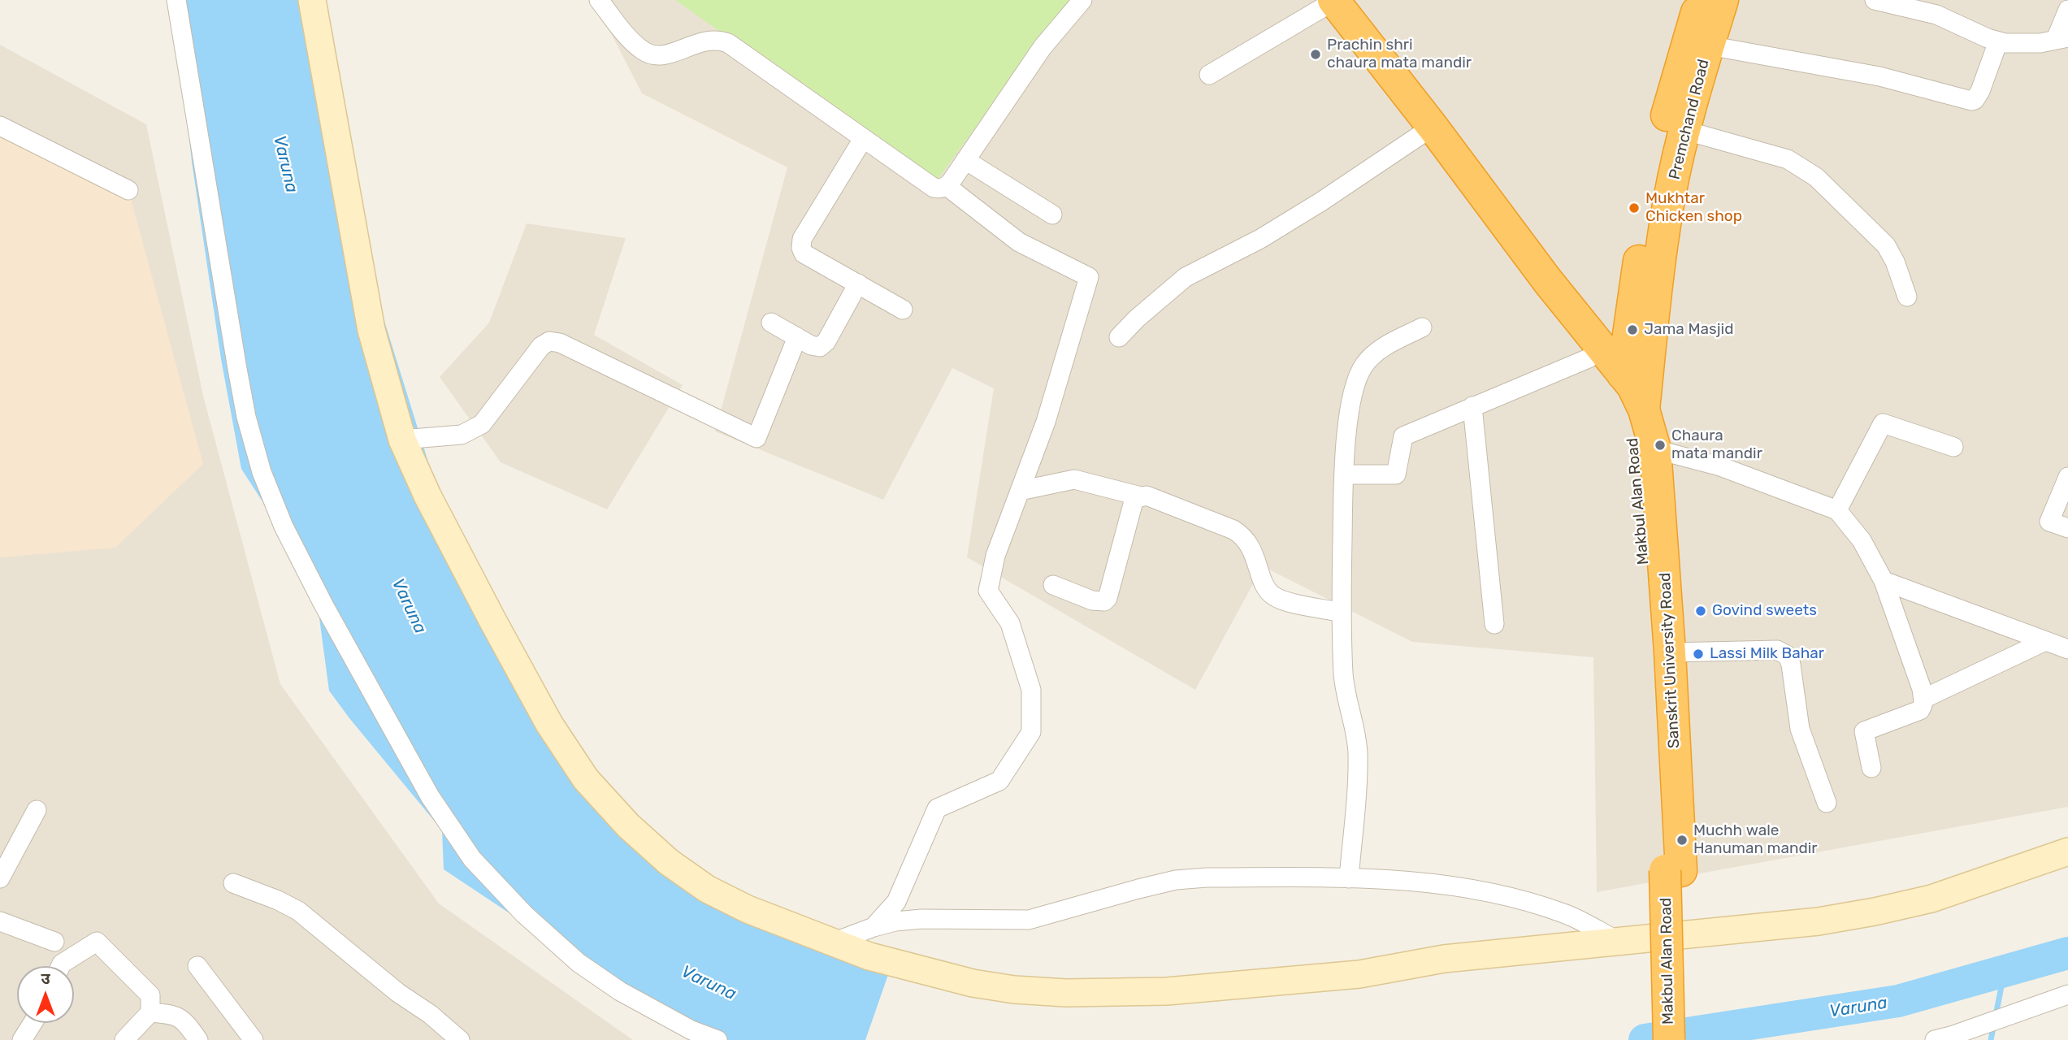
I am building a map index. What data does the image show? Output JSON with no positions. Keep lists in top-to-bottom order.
{
  "streets": {
    "highway": ["Premchand Road", "Makbul Alan Road", "Sanskrit University Road"]
  },
  "crossings": [
    ["Premchand Road", "Makbul Alan Road"],
    ["Makbul Alan Road", "Sanskrit University Road"]
  ],
  "water": ["Varuna"],
  "places": [
    "Prachin shri chaura mata mandir",
    "Mukhtar Chicken shop",
    "Jama Masjid",
    "Chaura mata mandir",
    "Govind sweets",
    "Lassi Milk Bahar",
    "Muchh wale Hanuman mandir"
  ],
  "north": "top"
}
